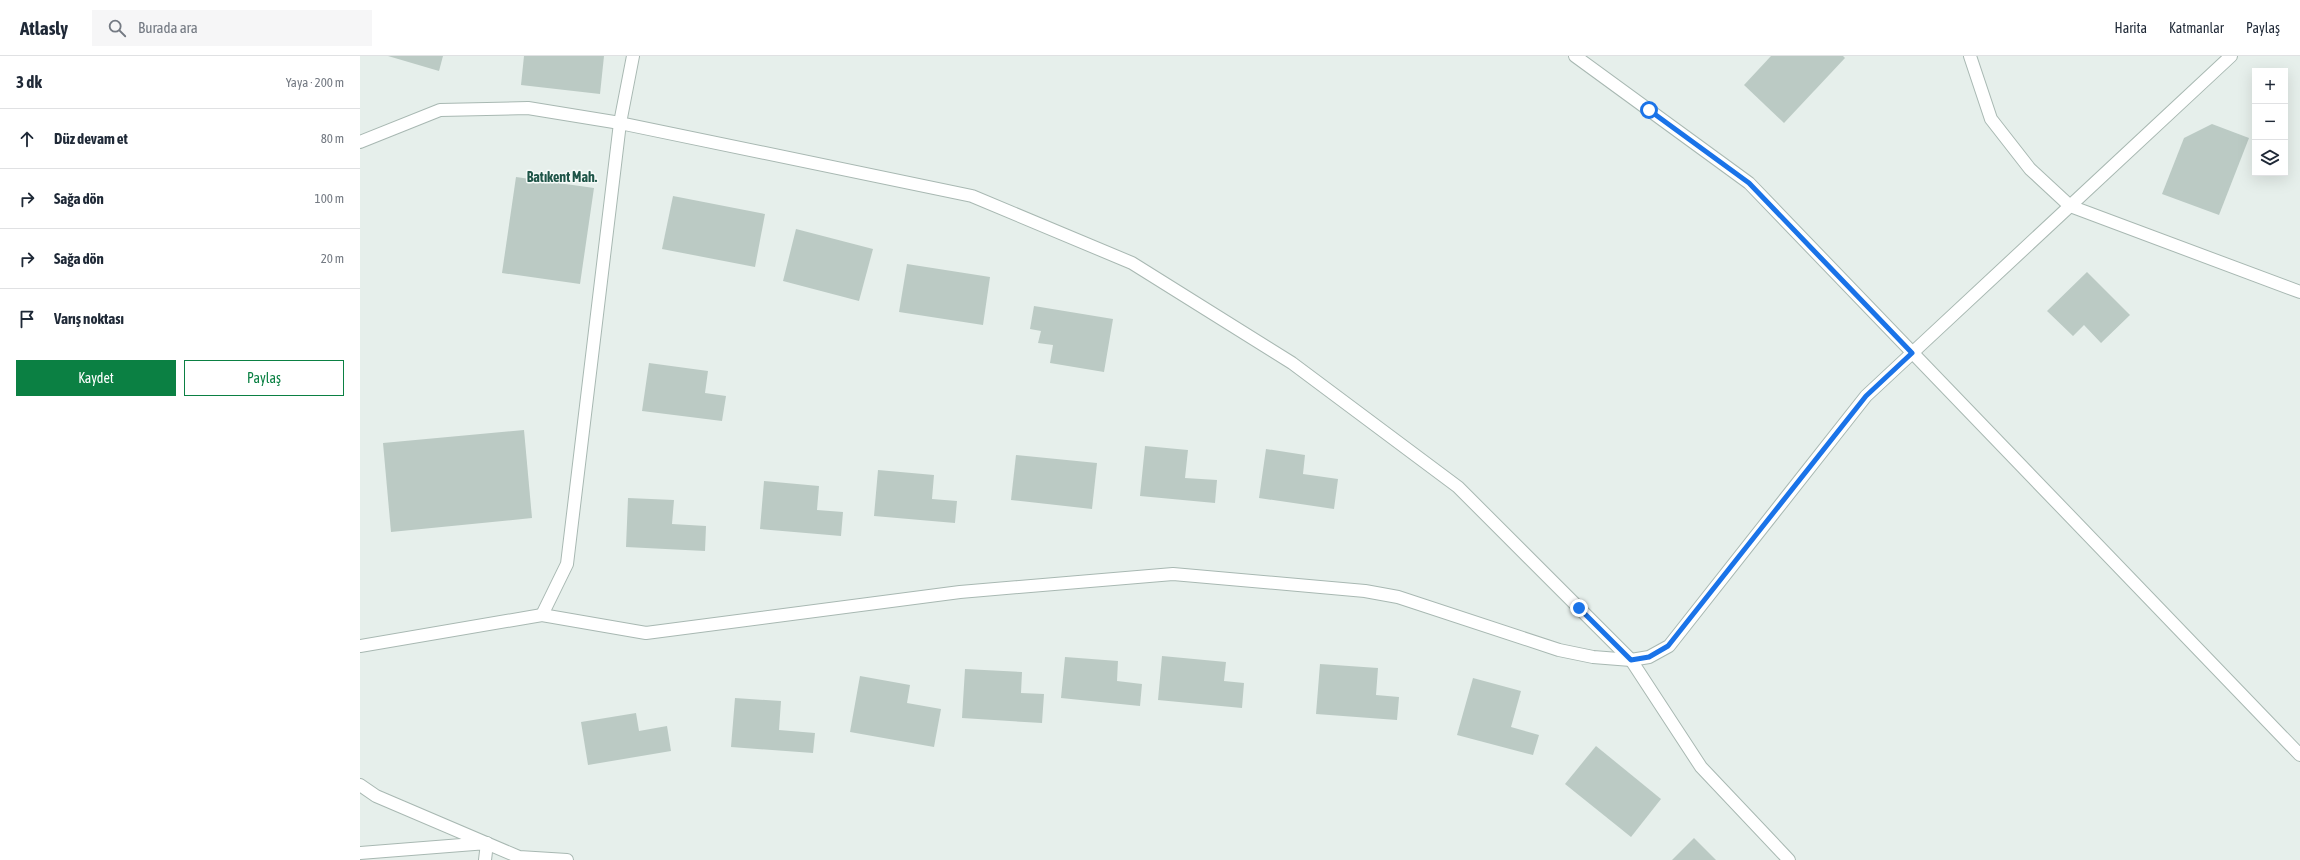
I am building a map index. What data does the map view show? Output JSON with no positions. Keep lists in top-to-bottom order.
{
  "districts": ["Batıkent Mah."],
  "page": {
    "header": "Atlasly",
    "search": "Burada ara",
    "nav": ["Harita", "Katmanlar", "Paylaş"],
    "heading": ["3 dk", "Yaya · 200 m"],
    "map_buttons": ["+", "−"],
    "list": [
      ["Düz devam et", "80 m"],
      ["Sağa dön", "100 m"],
      ["Sağa dön", "20 m"],
      "Varış noktası"
    ],
    "buttons": ["Kaydet", "Paylaş"]
  }
}
